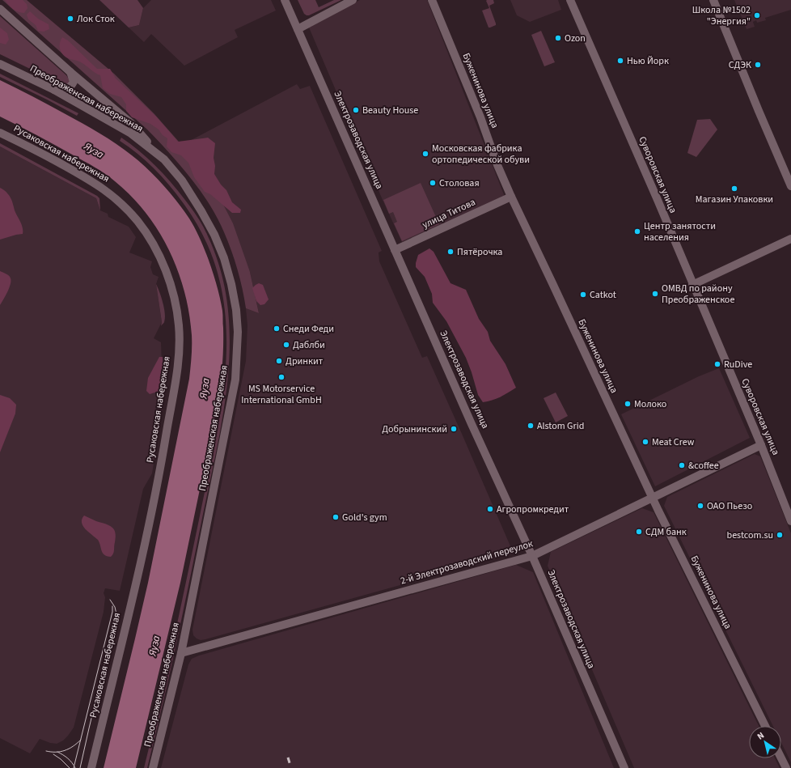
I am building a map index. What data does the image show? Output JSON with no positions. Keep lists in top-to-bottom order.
{
  "streets": {
    "street": [
      "Буженинова улица",
      "Преображенская набережная",
      "Электрозаводская улица",
      "Русаковская набережная",
      "Суворовская улица",
      "улица Титова",
      "2-й Электрозаводский переулок"
    ]
  },
  "crossings": [
    ["Буженинова улица", "улица Титова"],
    ["Буженинова улица", "2-й Электрозаводский переулок"],
    ["Преображенская набережная", "2-й Электрозаводский переулок"],
    ["Электрозаводская улица", "улица Титова"],
    ["Электрозаводская улица", "2-й Электрозаводский переулок"],
    ["Суворовская улица", "2-й Электрозаводский переулок"]
  ],
  "water": ["Яуза"],
  "places": [
    "Школа №1502 \"Энергия\"",
    "Лок Сток",
    "Ozon",
    "Нью Йорк",
    "СДЭК",
    "Beauty House",
    "Московская фабрика ортопедической обуви",
    "Столовая",
    "Магазин Упаковки",
    "Центр занятости населения",
    "Пятёрочка",
    "ОМВД по району Преображенское",
    "Catkot",
    "Снеди Феди",
    "Даблби",
    "Дринкит",
    "RuDive",
    "MS Motorservice International GmbH",
    "Молоко",
    "Alstom Grid",
    "Добрынинский",
    "Meat Crew",
    "&coffee",
    "ОАО Пьезо",
    "Агропромкредит",
    "Gold's gym",
    "СДМ банк",
    "bestcom.su"
  ],
  "north": "top left"
}
